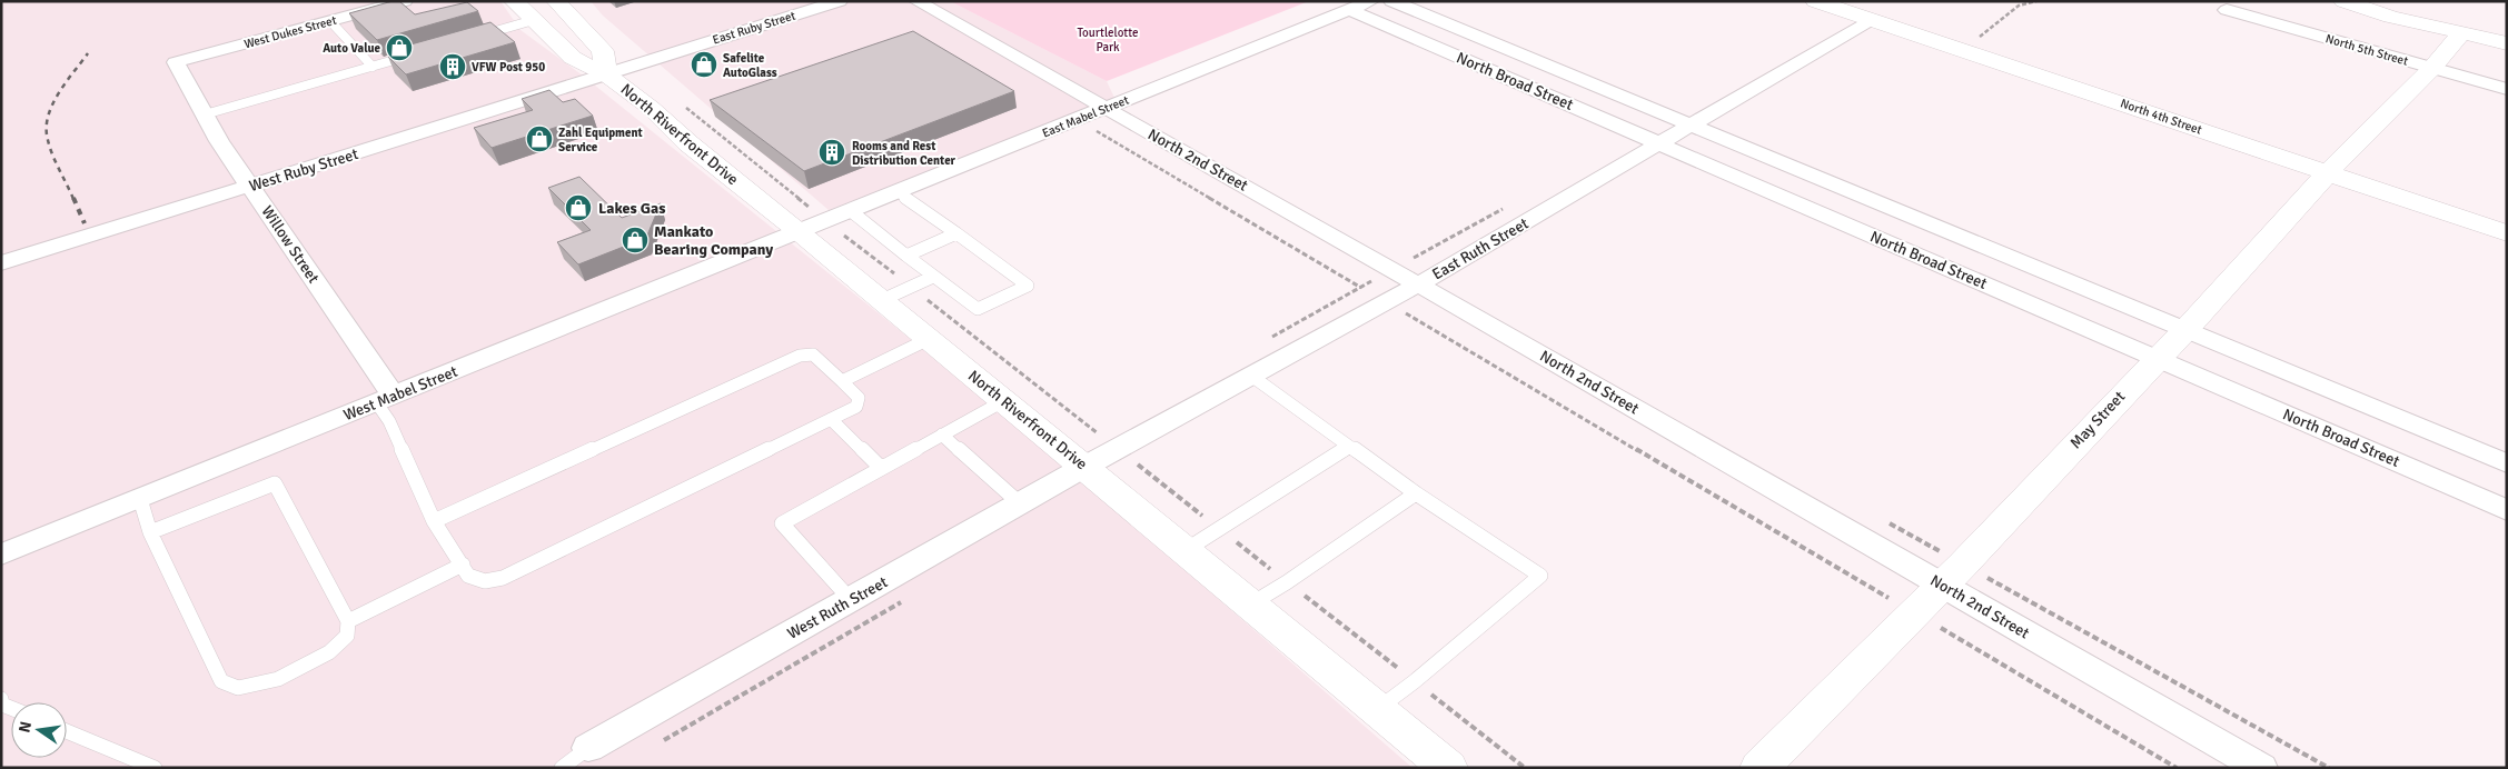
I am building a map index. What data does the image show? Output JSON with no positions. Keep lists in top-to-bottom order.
{
  "streets": {
    "street": [
      "East Ruby Street",
      "West Dukes Street",
      "North 5th Street",
      "North Broad Street",
      "East Mabel Street",
      "North 4th Street",
      "North Riverfront Drive",
      "North 2nd Street",
      "West Ruby Street",
      "Willow Street",
      "East Ruth Street",
      "West Mabel Street",
      "May Street",
      "West Ruth Street"
    ]
  },
  "crossings": [
    ["East Ruby Street", "North Riverfront Drive"],
    ["East Ruby Street", "West Ruby Street"],
    ["West Dukes Street", "Willow Street"],
    ["North 5th Street", "May Street"],
    ["North Broad Street", "East Mabel Street"],
    ["North Broad Street", "East Ruth Street"],
    ["North Broad Street", "May Street"],
    ["East Mabel Street", "North Riverfront Drive"],
    ["East Mabel Street", "North 2nd Street"],
    ["East Mabel Street", "West Mabel Street"],
    ["North 4th Street", "East Ruth Street"],
    ["North 4th Street", "May Street"],
    ["North Riverfront Drive", "West Ruby Street"],
    ["North Riverfront Drive", "East Ruth Street"],
    ["North Riverfront Drive", "West Mabel Street"],
    ["North Riverfront Drive", "West Ruth Street"],
    ["North 2nd Street", "East Ruth Street"],
    ["North 2nd Street", "May Street"],
    ["West Ruby Street", "Willow Street"],
    ["Willow Street", "West Mabel Street"],
    ["East Ruth Street", "West Ruth Street"]
  ],
  "parks": ["Tourtlelotte Park"],
  "places": {
    "shop": [
      "Auto Value",
      "Safelite AutoGlass",
      "Zahl Equipment Service",
      "Lakes Gas",
      "Mankato Bearing Company"
    ],
    "building": ["VFW Post 950", "Rooms and Rest Distribution Center"]
  },
  "north": "left"
}
